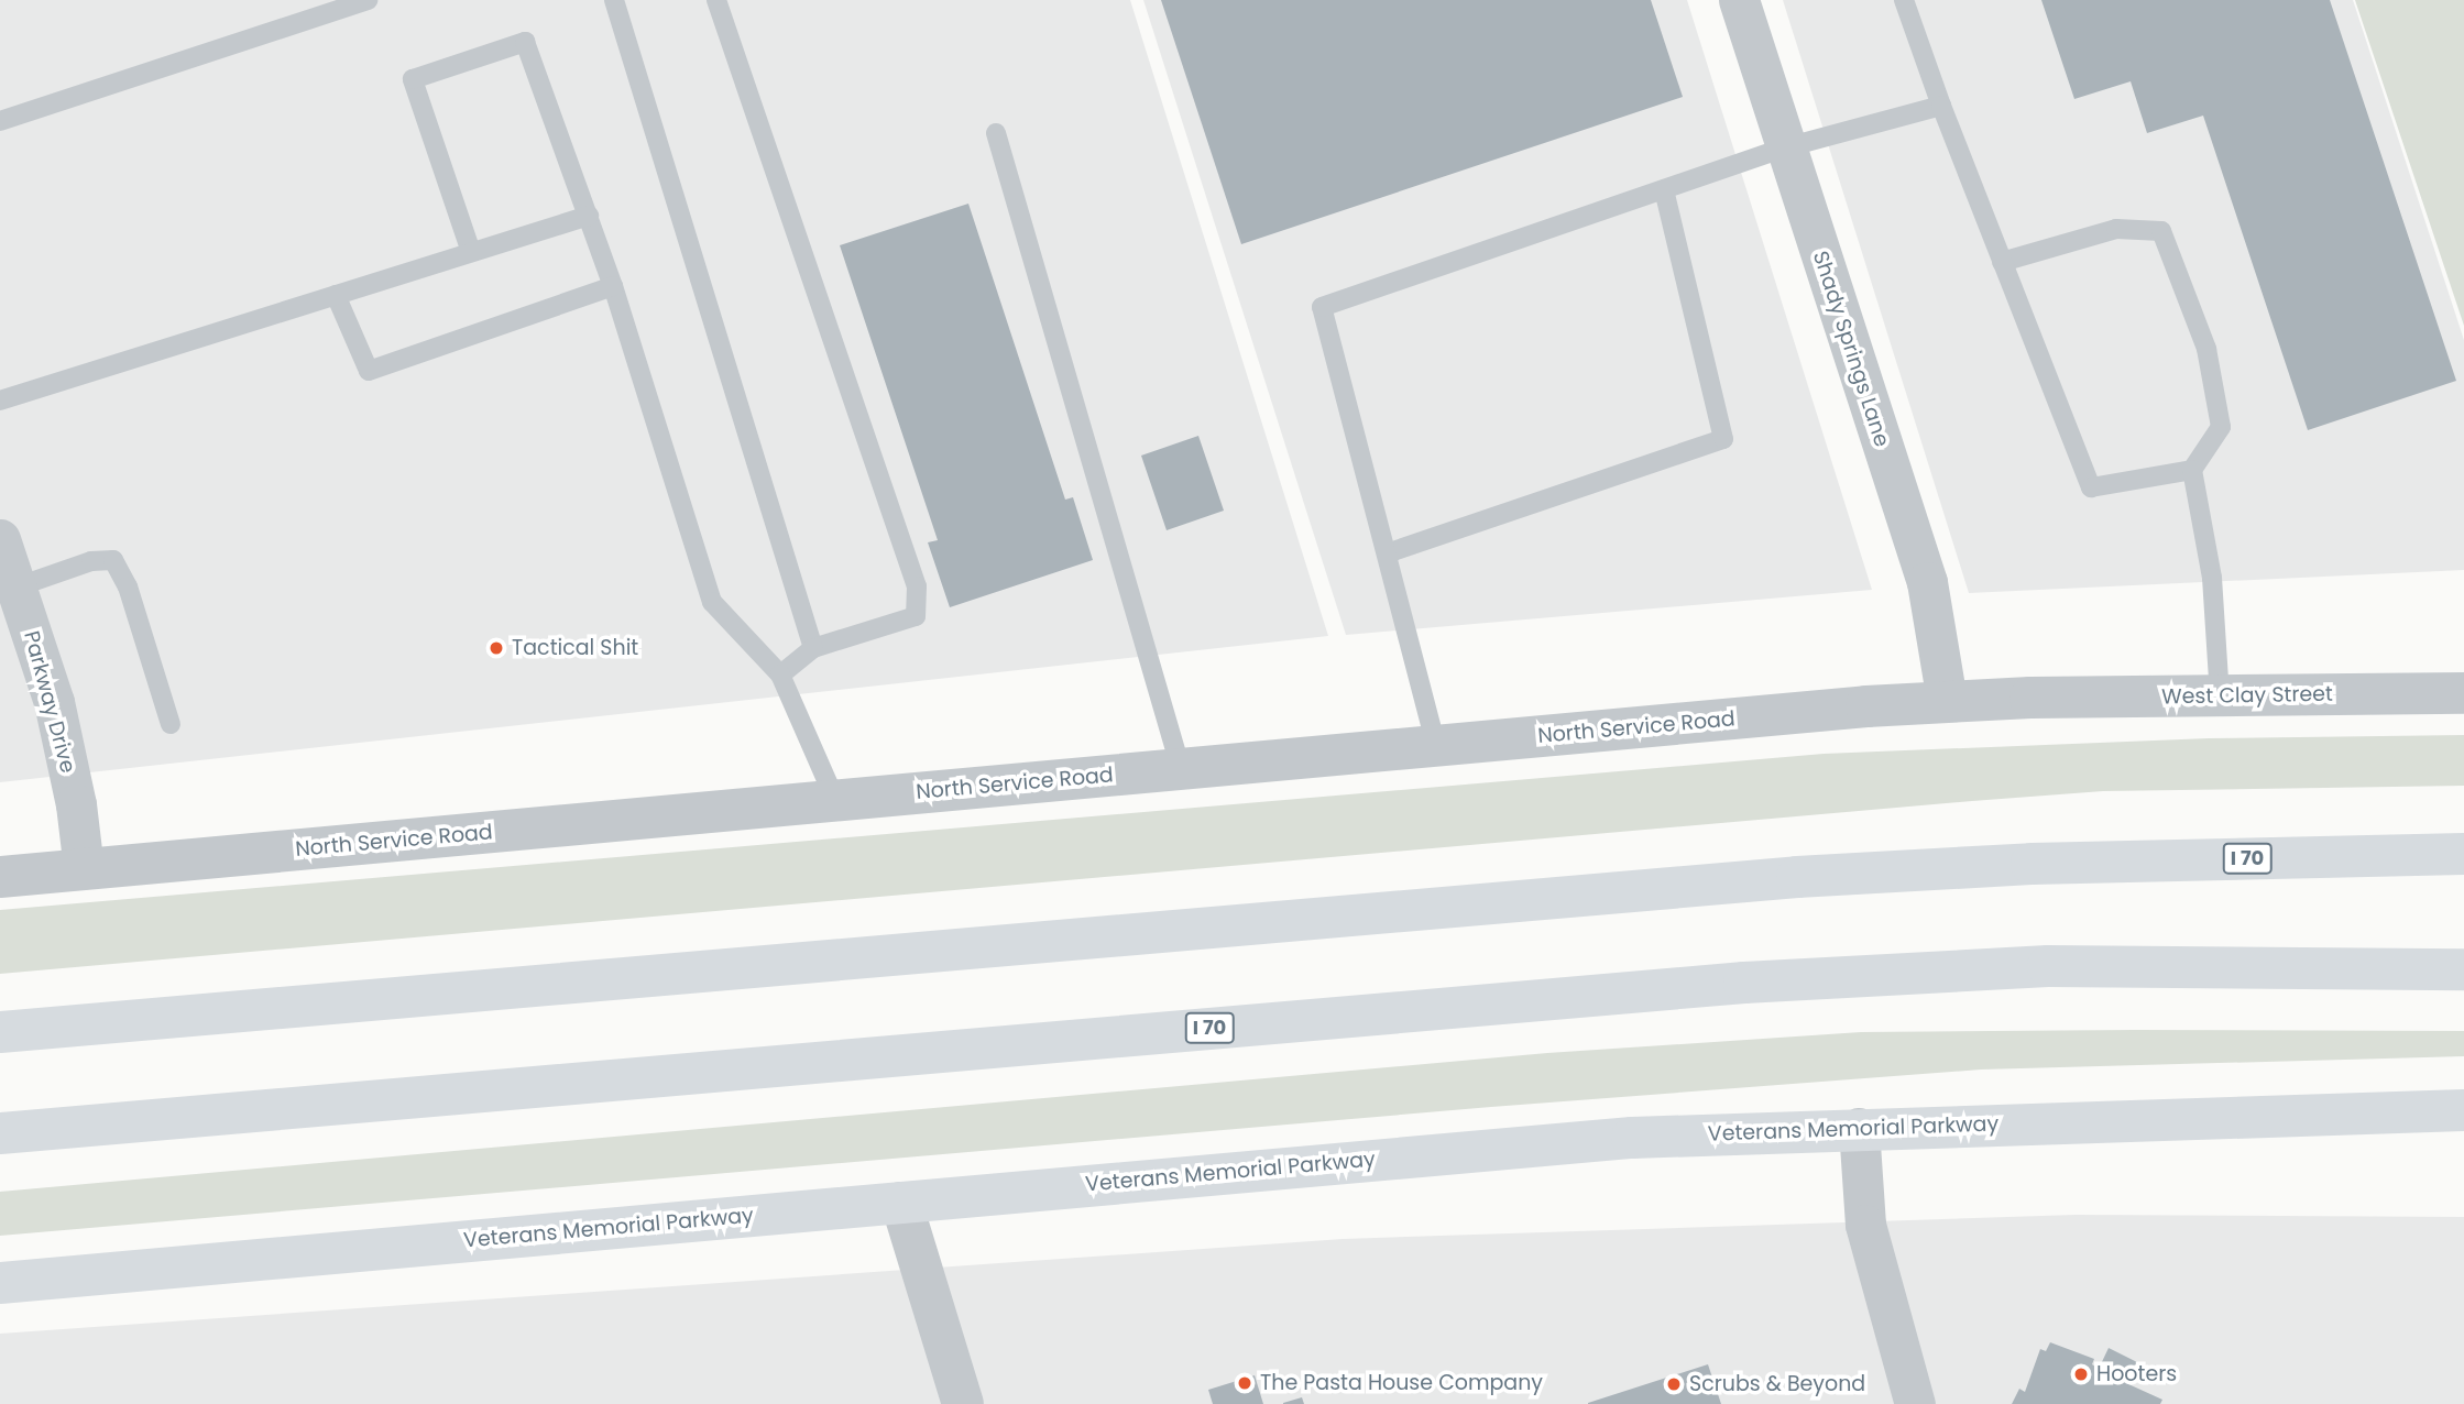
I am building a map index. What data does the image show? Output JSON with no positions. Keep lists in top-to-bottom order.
{
  "streets": {
    "main road": ["I 70", "Veterans Memorial Parkway"],
    "street": [
      "Shady Springs Lane",
      "West Clay Street",
      "Parkway Drive",
      "North Service Road"
    ]
  },
  "crossings": [
    ["Shady Springs Lane", "North Service Road"],
    ["West Clay Street", "North Service Road"],
    ["Parkway Drive", "North Service Road"]
  ],
  "places": [
    "Tactical Shit",
    "Hooters",
    "The Pasta House Company",
    "Scrubs & Beyond"
  ]
}
